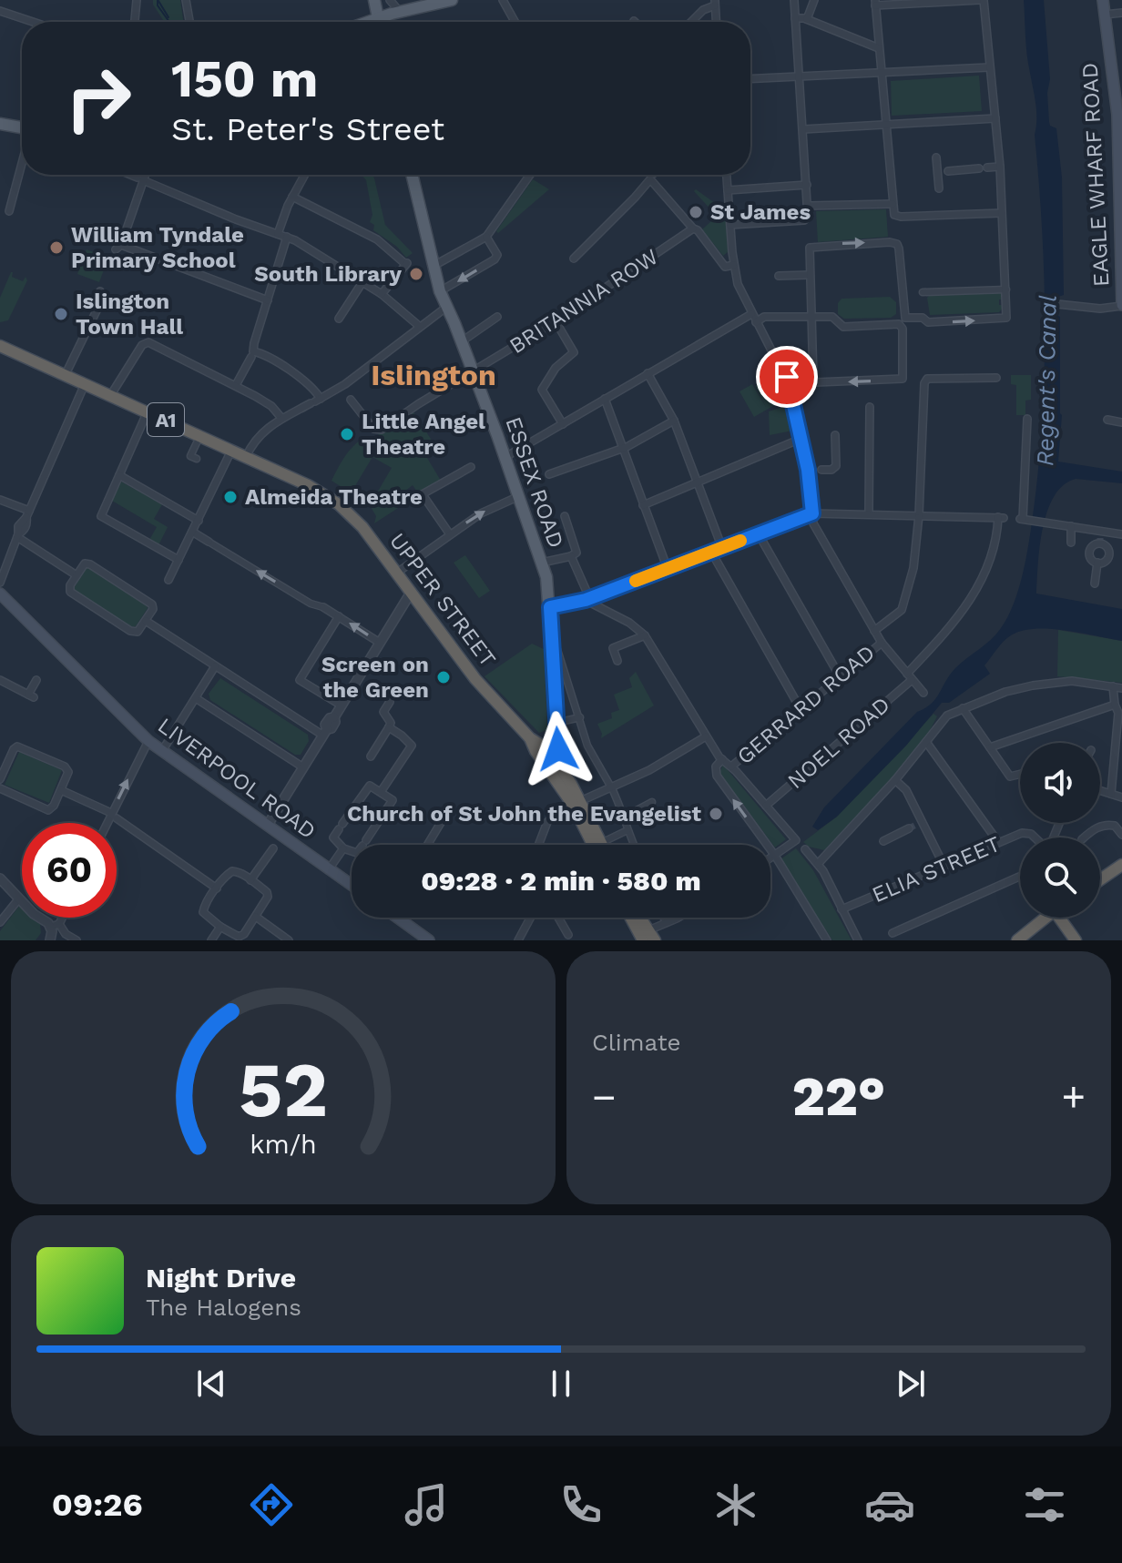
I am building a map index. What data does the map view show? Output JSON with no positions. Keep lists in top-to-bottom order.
{
  "streets": {
    "highway": ["A1", "UPPER STREET"],
    "main road": ["EAGLE WHARF ROAD", "ESSEX ROAD", "LIVERPOOL ROAD"],
    "street": [
      "BRITANNIA ROW",
      "GERRARD ROAD",
      "NOEL ROAD",
      "ELIA STREET"
    ]
  },
  "crossings": [
    ["BRITANNIA ROW", "ESSEX ROAD"],
    ["ESSEX ROAD", "UPPER STREET"]
  ],
  "districts": ["Islington"],
  "water": ["Regent's Canal"],
  "places": [
    "St James",
    "William Tyndale Primary School",
    "South Library",
    "Islington Town Hall",
    "Little Angel Theatre",
    "Almeida Theatre",
    "Screen on the Green",
    "Church of St John the Evangelist"
  ],
  "page": {
    "turn": ["150 m", "St. Peter's Street"],
    "limit": "60",
    "trip": "09:28 · 2 min · 580 m",
    "tile": "Climate",
    "heat": ["−", "22°", "+"],
    "song": ["Night Drive", "The Halogens"],
    "tabs": "09:26",
    "gauge": ["52", "km/h"]
  }
}
